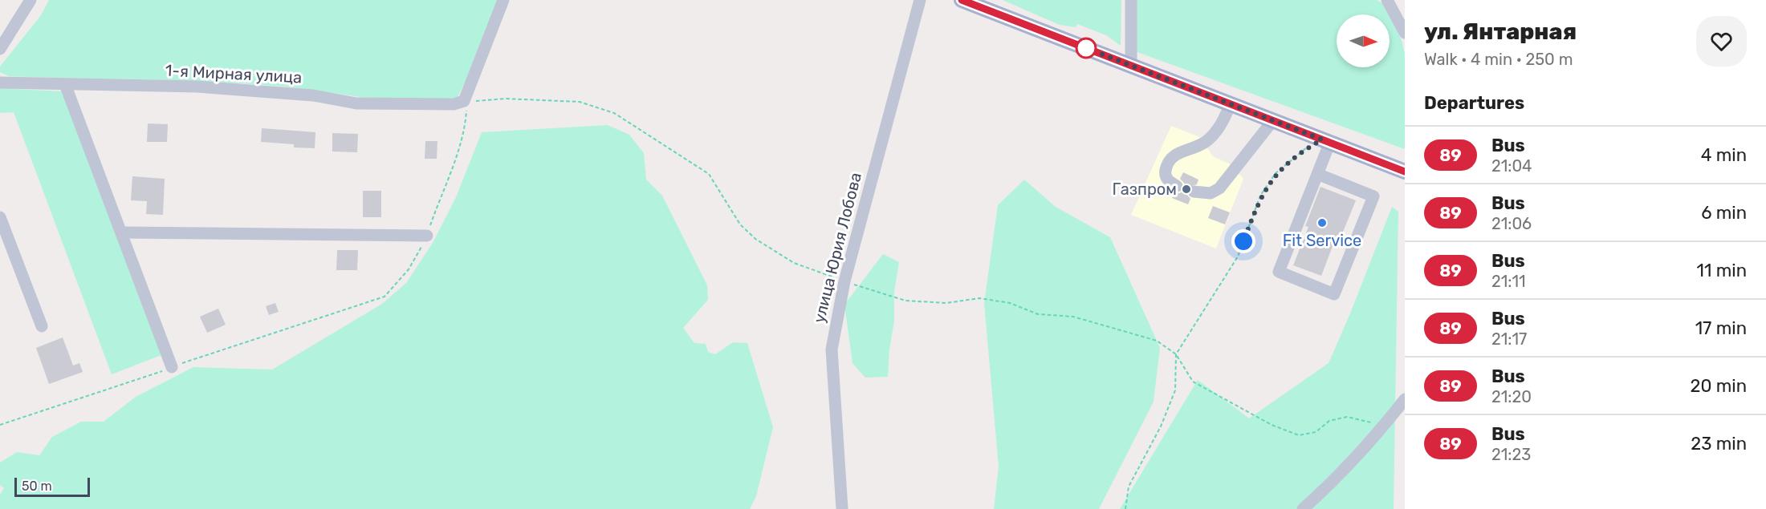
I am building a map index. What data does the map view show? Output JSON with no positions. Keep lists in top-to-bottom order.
{
  "streets": {
    "street": ["1-я Мирная улица", "улица Юрия Лобова"]
  },
  "places": ["Газпром", "Fit Service"],
  "lines": ["bus line 89"],
  "scale_bar": "50 m",
  "north": "right",
  "page": {
    "heading": [
      ["ул. Янтарная", "Walk · 4 min · 250 m"],
      "Departures"
    ],
    "list": [
      {
        "mark": "89",
        "name": "Bus",
        "note": "21:04",
        "value": "4 min"
      },
      {
        "mark": "89",
        "name": "Bus",
        "note": "21:06",
        "value": "6 min"
      },
      {
        "mark": "89",
        "name": "Bus",
        "note": "21:11",
        "value": "11 min"
      },
      {
        "mark": "89",
        "name": "Bus",
        "note": "21:17",
        "value": "17 min"
      },
      {
        "mark": "89",
        "name": "Bus",
        "note": "21:20",
        "value": "20 min"
      },
      {
        "mark": "89",
        "name": "Bus",
        "note": "21:23",
        "value": "23 min"
      }
    ],
    "scale": "50 m"
  }
}
